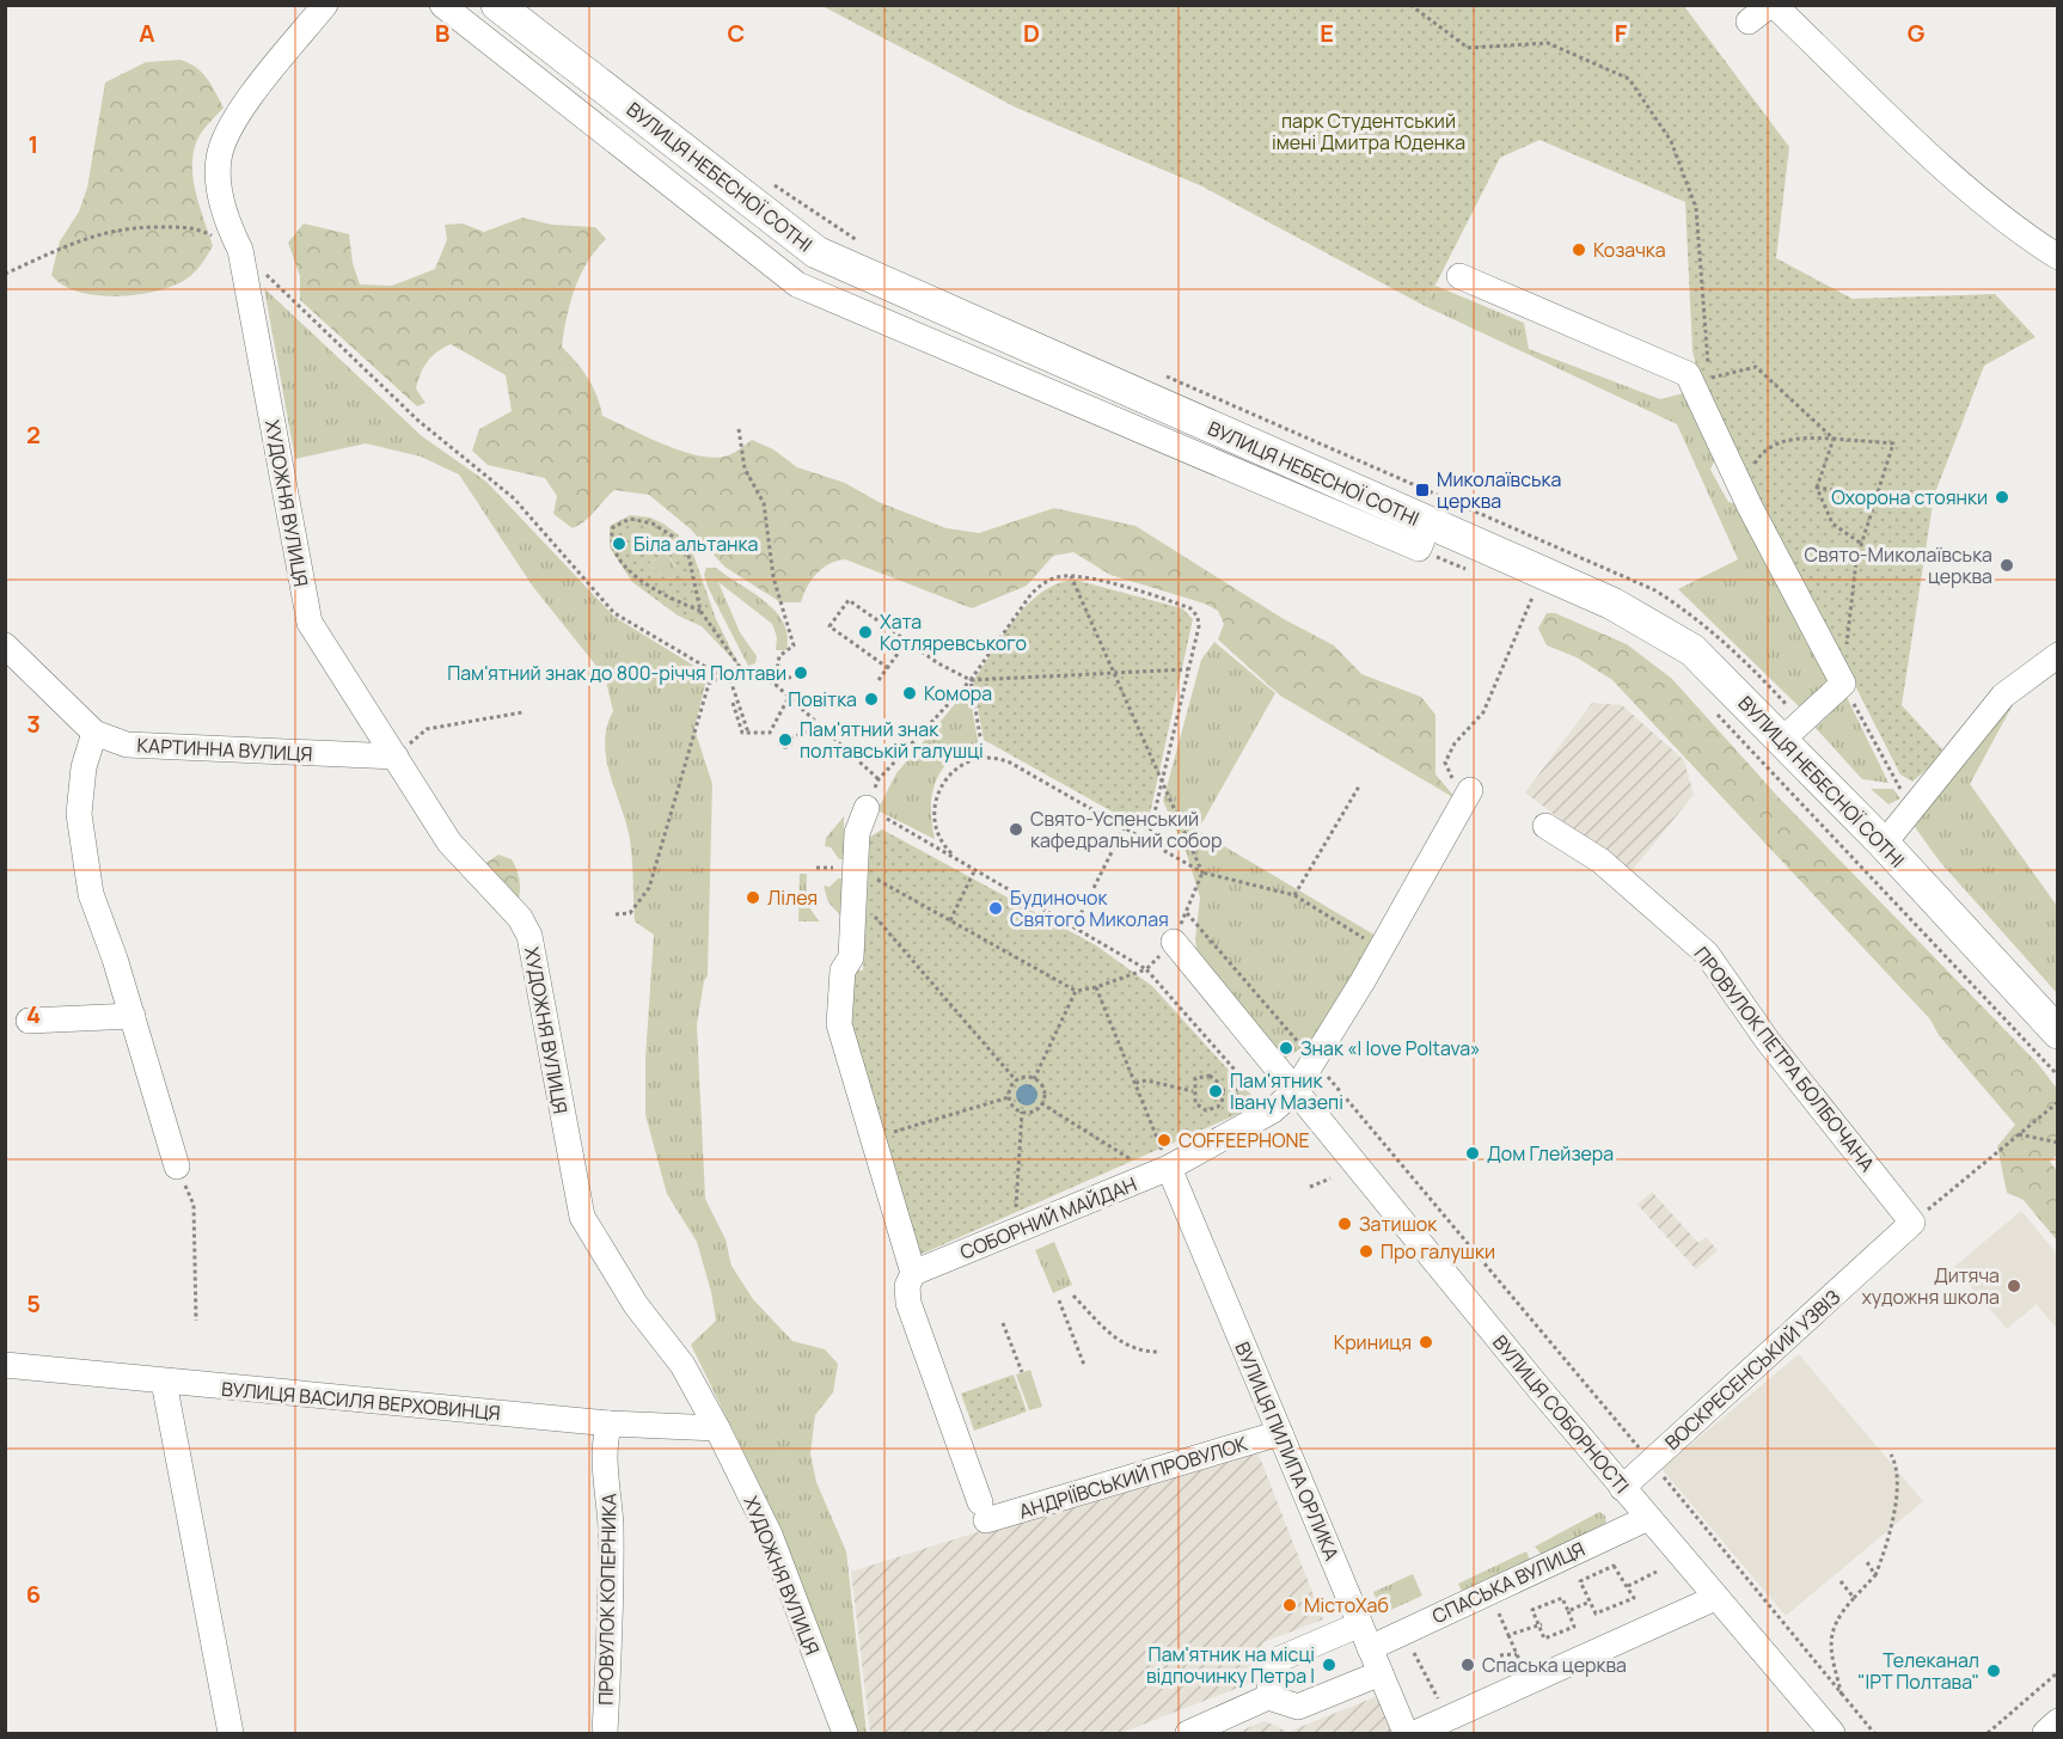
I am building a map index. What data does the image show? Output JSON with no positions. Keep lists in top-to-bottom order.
{
  "streets": {
    "main road": ["ВУЛИЦЯ НЕБЕСНОЇ СОТНІ"],
    "street": [
      "ХУДОЖНЯ ВУЛИЦЯ",
      "КАРТИННА ВУЛИЦЯ",
      "ПРОВУЛОК ПЕТРА БОЛБОЧАНА",
      "СОБОРНИЙ МАЙДАН",
      "ВОСКРЕСЕНСЬКИЙ УЗВІЗ",
      "ВУЛИЦЯ ВАСИЛЯ ВЕРХОВИНЦЯ",
      "ВУЛИЦЯ СОБОРНОСТІ",
      "ВУЛИЦЯ ПИЛИПА ОРЛИКА",
      "АНДРІЇВСЬКИЙ ПРОВУЛОК",
      "СПАСЬКА ВУЛИЦЯ",
      "ПРОВУЛОК КОПЕРНИКА"
    ]
  },
  "crossings": [
    ["ХУДОЖНЯ ВУЛИЦЯ", "КАРТИННА ВУЛИЦЯ"],
    ["ХУДОЖНЯ ВУЛИЦЯ", "ВУЛИЦЯ ВАСИЛЯ ВЕРХОВИНЦЯ"],
    ["ПРОВУЛОК ПЕТРА БОЛБОЧАНА", "ВОСКРЕСЕНСЬКИЙ УЗВІЗ"],
    ["СОБОРНИЙ МАЙДАН", "ВУЛИЦЯ СОБОРНОСТІ"],
    ["СОБОРНИЙ МАЙДАН", "ВУЛИЦЯ ПИЛИПА ОРЛИКА"],
    ["СОБОРНИЙ МАЙДАН", "АНДРІЇВСЬКИЙ ПРОВУЛОК"],
    ["ВОСКРЕСЕНСЬКИЙ УЗВІЗ", "ВУЛИЦЯ СОБОРНОСТІ"],
    ["ВУЛИЦЯ ВАСИЛЯ ВЕРХОВИНЦЯ", "ПРОВУЛОК КОПЕРНИКА"],
    ["ВУЛИЦЯ СОБОРНОСТІ", "СПАСЬКА ВУЛИЦЯ"],
    ["ВУЛИЦЯ ПИЛИПА ОРЛИКА", "АНДРІЇВСЬКИЙ ПРОВУЛОК"],
    ["ВУЛИЦЯ ПИЛИПА ОРЛИКА", "СПАСЬКА ВУЛИЦЯ"]
  ],
  "parks": ["парк Студентський імені Дмитра Юденка"],
  "places": {
    "other": [
      "Козачка",
      "Охорона стоянки",
      "Біла альтанка",
      "Свято-Миколаївська церква",
      "Хата Котляревського",
      "Пам'ятний знак до 800-річчя Полтави",
      "Комора",
      "Повітка",
      "Пам'ятний знак полтавській галушці",
      "Свято-Успенський кафедральний собор",
      "Лілея",
      "Будиночок Святого Миколая",
      "Знак «I love Poltava»",
      "Пам'ятник Івану Мазепі",
      "COFFEEPHONE",
      "Дом Глейзера",
      "Затишок",
      "Про галушки",
      "Дитяча художня школа",
      "Криниця",
      "МістоХаб",
      "Пам'ятник на місці відпочинку Петра I",
      "Спаська церква",
      "Телеканал \"ІРТ Полтава\""
    ],
    "transit": ["Миколаївська церква"]
  },
  "grid": {
    "columns": [
      "A",
      "B",
      "C",
      "D",
      "E",
      "F",
      "G"
    ],
    "rows": [
      "1",
      "2",
      "3",
      "4",
      "5",
      "6"
    ]
  }
}
